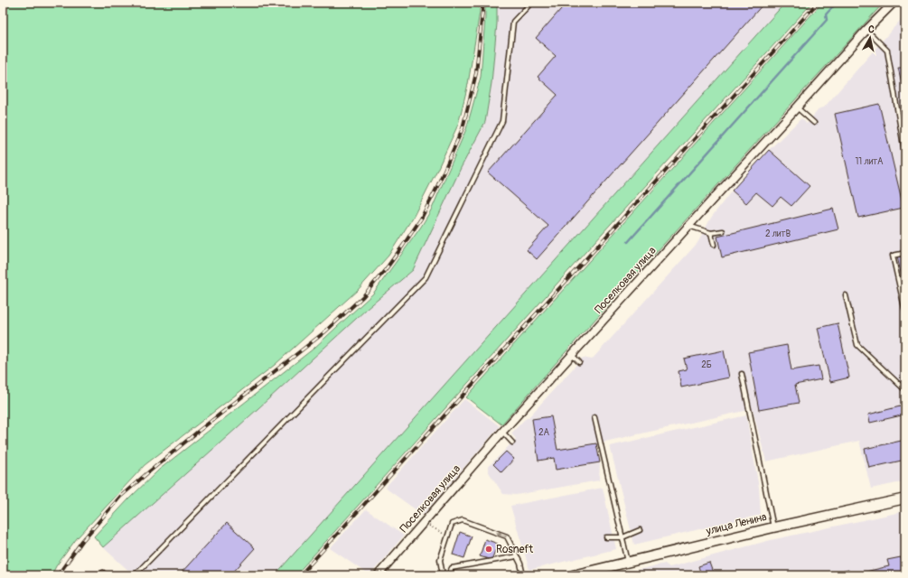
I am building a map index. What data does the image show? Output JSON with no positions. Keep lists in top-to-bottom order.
{
  "streets": {
    "street": ["Поселковая улица", "улица Ленина"]
  },
  "places": ["Rosneft"],
  "house_numbers": [
    "11 литА",
    "2 литВ",
    "2Б",
    "2А"
  ],
  "north": "top"
}
